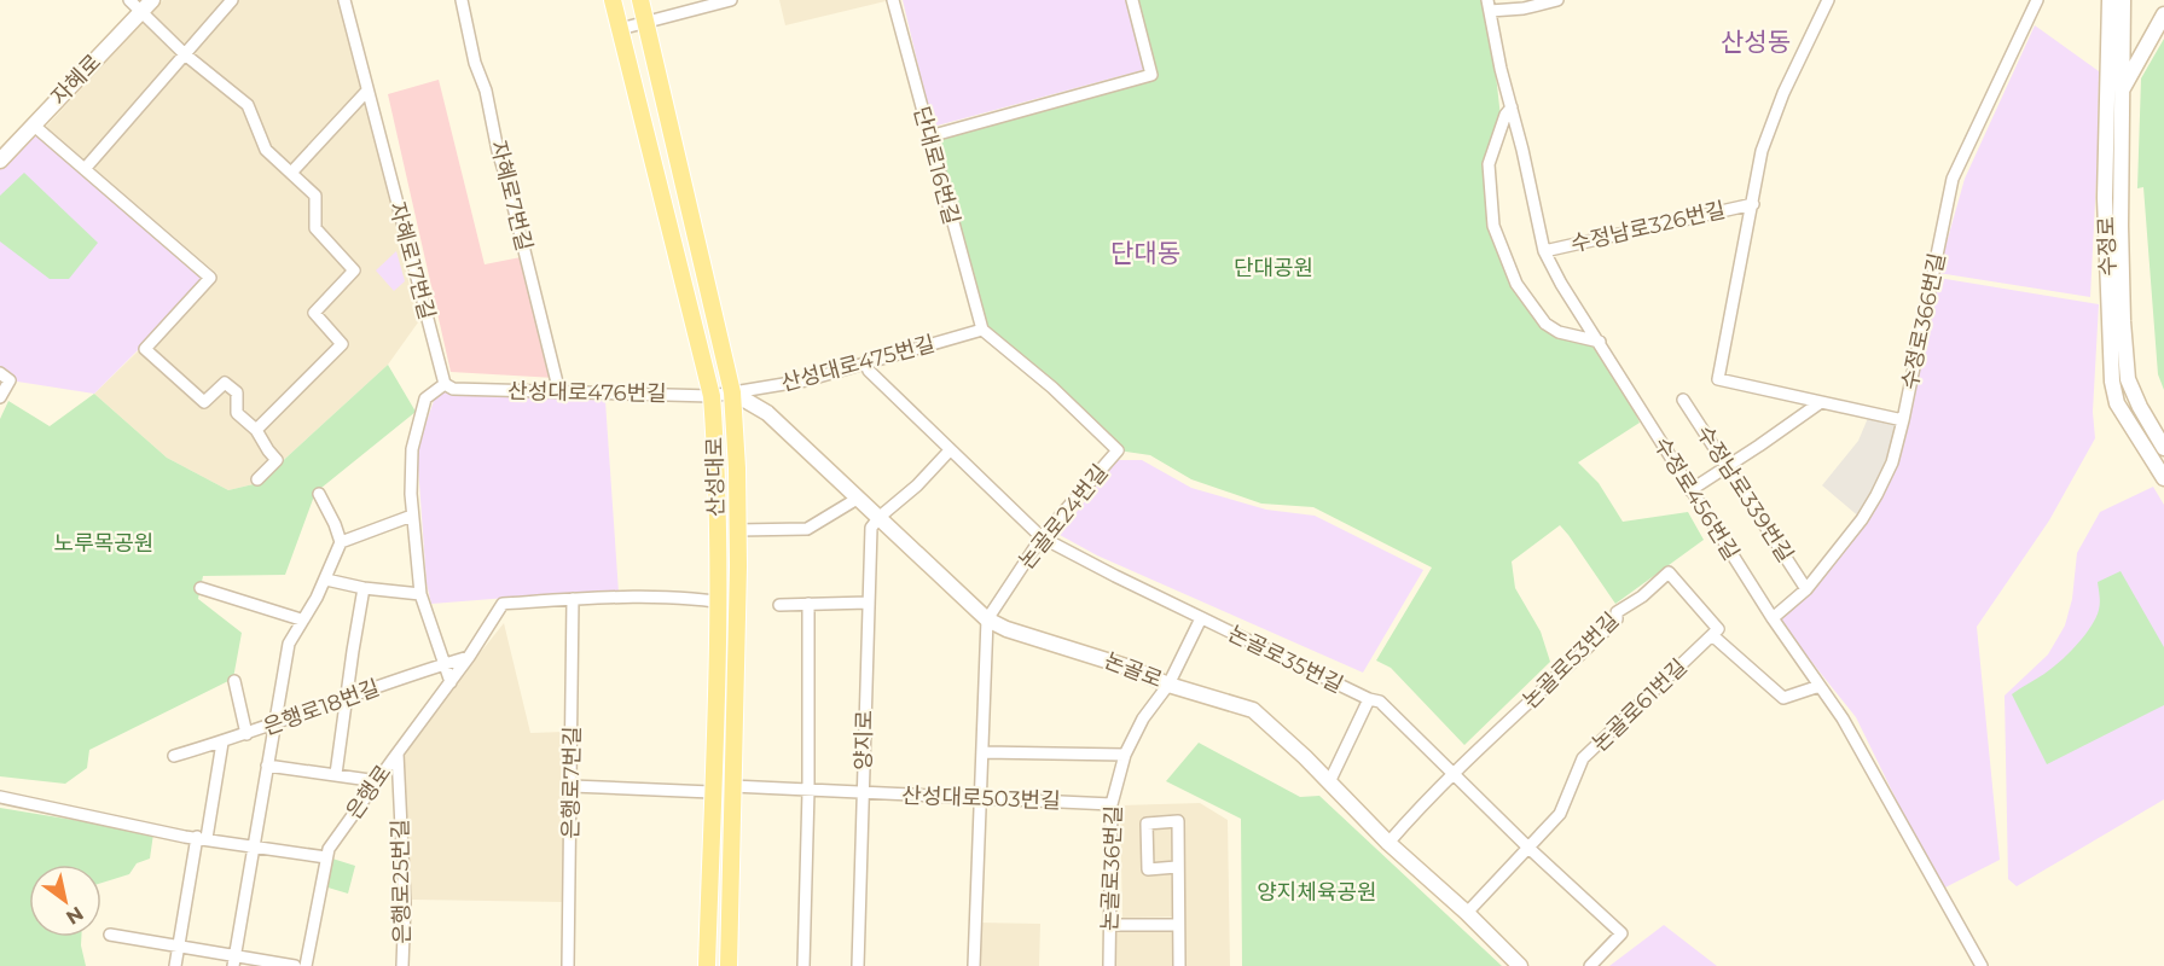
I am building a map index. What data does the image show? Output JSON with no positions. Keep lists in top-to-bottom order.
{
  "streets": {
    "main road": ["산성대로"],
    "street": [
      "자혜로",
      "단대로16번길",
      "자혜로7번길",
      "수정남로326번길",
      "수정로",
      "자혜로17번길",
      "수정로366번길",
      "산성대로475번길",
      "산성대로476번길",
      "수정남로339번길",
      "수정로456번길",
      "논골로24번길",
      "논골로35번길",
      "논골로53번길",
      "논골로",
      "논골로61번길",
      "은행로18번길",
      "양지로",
      "은행로7번길",
      "은행로",
      "산성대로503번길",
      "논골로36번길",
      "은행로25번길"
    ]
  },
  "crossings": [
    ["단대로16번길", "산성대로475번길"],
    ["단대로16번길", "논골로24번길"],
    ["자혜로7번길", "산성대로476번길"],
    ["수정남로326번길", "수정로456번길"],
    ["자혜로17번길", "산성대로476번길"],
    ["수정로366번길", "수정남로339번길"],
    ["수정로366번길", "수정로456번길"],
    ["산성대로475번길", "산성대로476번길"],
    ["산성대로475번길", "산성대로"],
    ["산성대로475번길", "논골로24번길"],
    ["산성대로475번길", "논골로35번길"],
    ["산성대로475번길", "논골로"],
    ["산성대로476번길", "산성대로"],
    ["산성대로476번길", "논골로"],
    ["산성대로", "논골로"],
    ["산성대로", "은행로"],
    ["산성대로", "산성대로503번길"],
    ["논골로24번길", "논골로35번길"],
    ["논골로24번길", "논골로"],
    ["논골로35번길", "논골로53번길"],
    ["논골로35번길", "논골로36번길"],
    ["논골로53번길", "논골로"],
    ["논골로53번길", "논골로61번길"],
    ["논골로", "논골로61번길"],
    ["논골로", "양지로"],
    ["논골로", "논골로36번길"],
    ["은행로18번길", "은행로"],
    ["양지로", "산성대로503번길"],
    ["은행로7번길", "은행로"],
    ["은행로", "은행로25번길"],
    ["산성대로503번길", "논골로36번길"]
  ],
  "districts": ["산성동", "단대동"],
  "parks": ["단대공원", "노루목공원", "양지체육공원"],
  "north": "bottom right"
}
